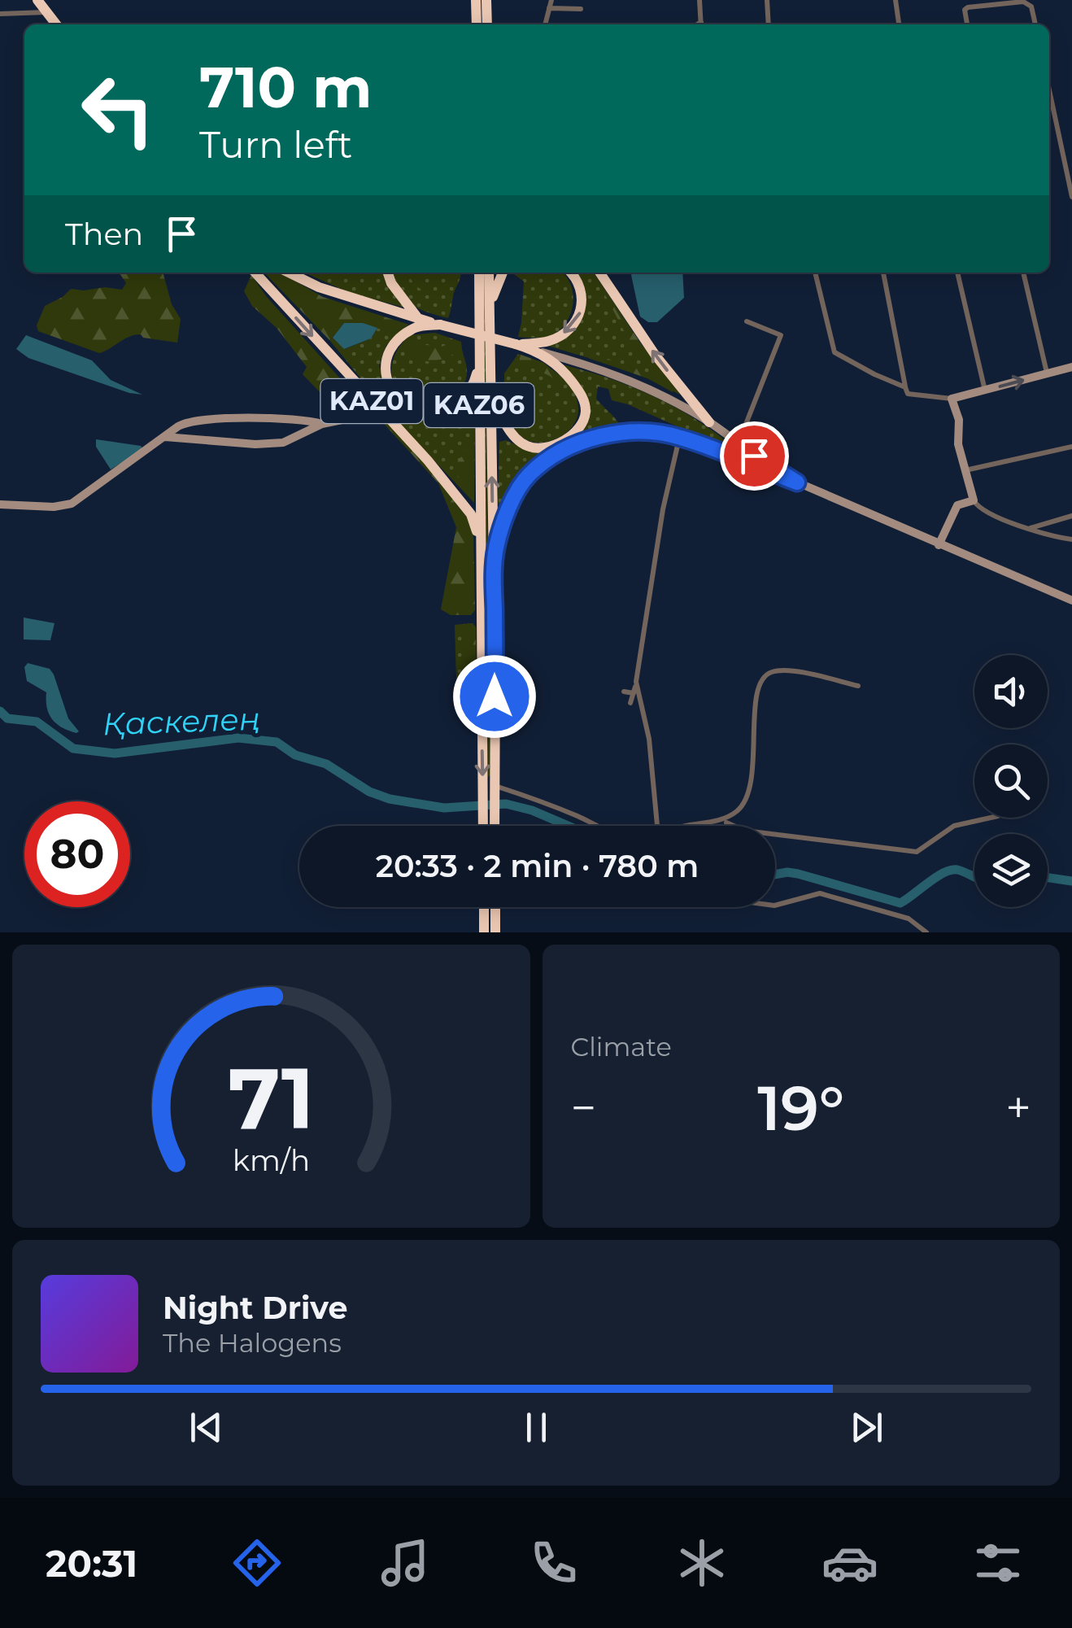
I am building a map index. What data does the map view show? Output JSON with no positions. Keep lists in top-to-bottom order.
{
  "streets": {
    "highway": ["KАZ01", "KАZ06"]
  },
  "crossings": [
    ["KАZ01", "KАZ06"]
  ],
  "water": ["Қаскелең"],
  "page": {
    "turn": ["710 m", "Turn left"],
    "then": "Then",
    "limit": "80",
    "trip": "20:33 · 2 min · 780 m",
    "tile": "Climate",
    "heat": ["−", "19°", "+"],
    "song": ["Night Drive", "The Halogens"],
    "tabs": "20:31",
    "gauge": ["71", "km/h"]
  }
}
